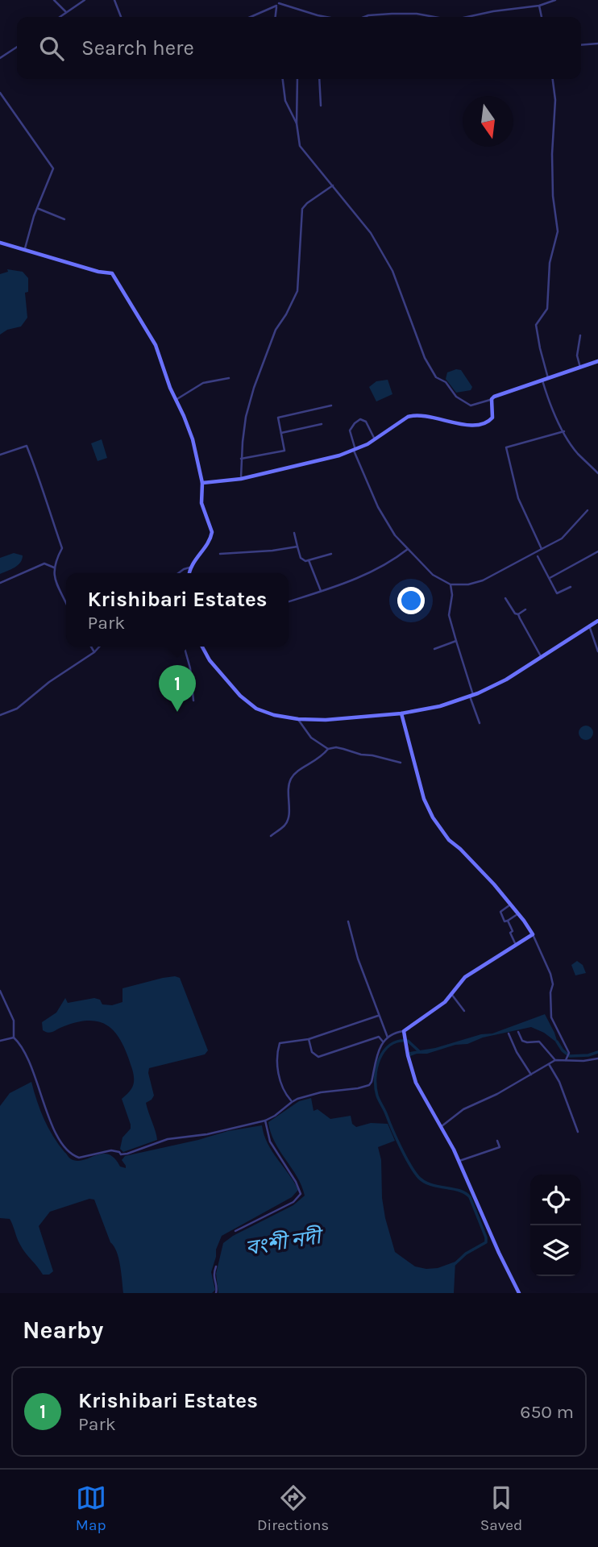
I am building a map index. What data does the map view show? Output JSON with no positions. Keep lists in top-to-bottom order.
{
  "water": ["বংশী নদী"],
  "north": "bottom",
  "page": {
    "search": "Search here",
    "popup": ["Krishibari Estates", "Park"],
    "pins": "1",
    "heading": "Nearby",
    "list": [
      {
        "mark": "1",
        "name": "Krishibari Estates",
        "note": "Park",
        "value": "650 m"
      }
    ],
    "nav": ["Map", "Directions", "Saved"]
  }
}
